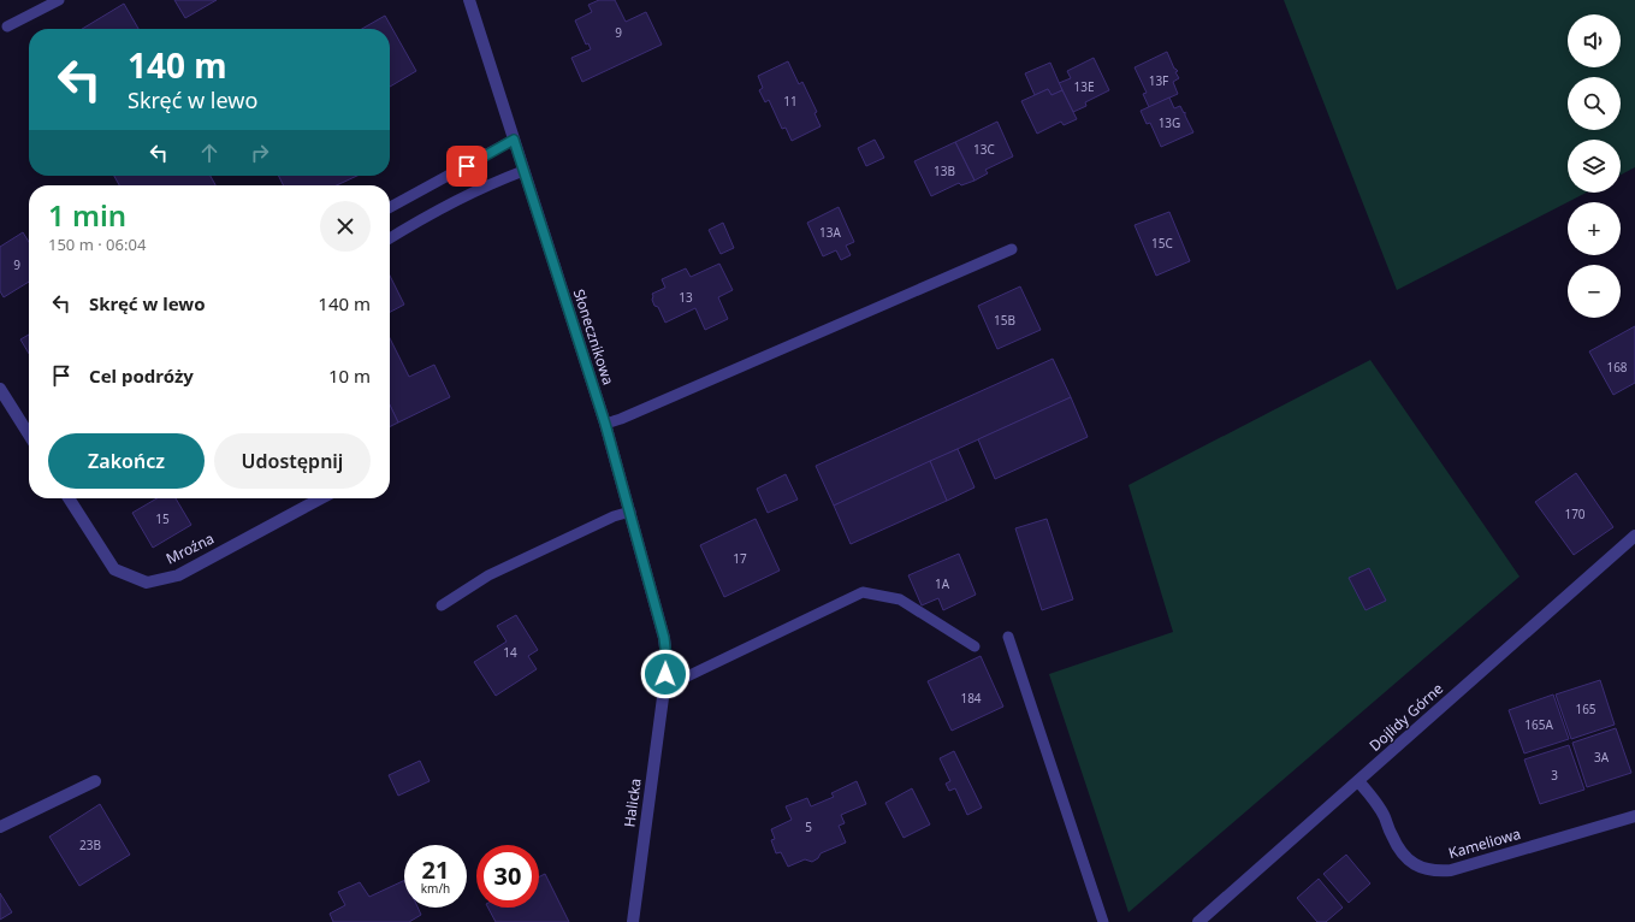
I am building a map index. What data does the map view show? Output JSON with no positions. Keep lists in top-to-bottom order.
{
  "streets": {
    "street": [
      "Słonecznikowa",
      "Mroźna",
      "Dojlidy Górne",
      "Halicka",
      "Kameliowa"
    ]
  },
  "crossings": [
    ["Słonecznikowa", "Halicka"],
    ["Dojlidy Górne", "Kameliowa"]
  ],
  "house_numbers": [
    "9",
    "13F",
    "13E",
    "11",
    "13G",
    "13C",
    "13B",
    "13A",
    "15C",
    "9",
    "13",
    "15B",
    "168",
    "170",
    "15",
    "17",
    "1A",
    "14",
    "184",
    "165",
    "165A",
    "3A",
    "3",
    "5",
    "23B"
  ],
  "page": {
    "map_buttons": ["+", "−"],
    "turn": ["140 m", "Skręć w lewo"],
    "heading": ["1 min", "150 m · 06:04"],
    "list": [
      {
        "name": "Skręć w lewo",
        "value": "140 m"
      },
      {
        "name": "Cel podróży",
        "value": "10 m"
      }
    ],
    "buttons": ["Zakończ", "Udostępnij"],
    "speed": "21 km/h",
    "limit": "30"
  }
}
